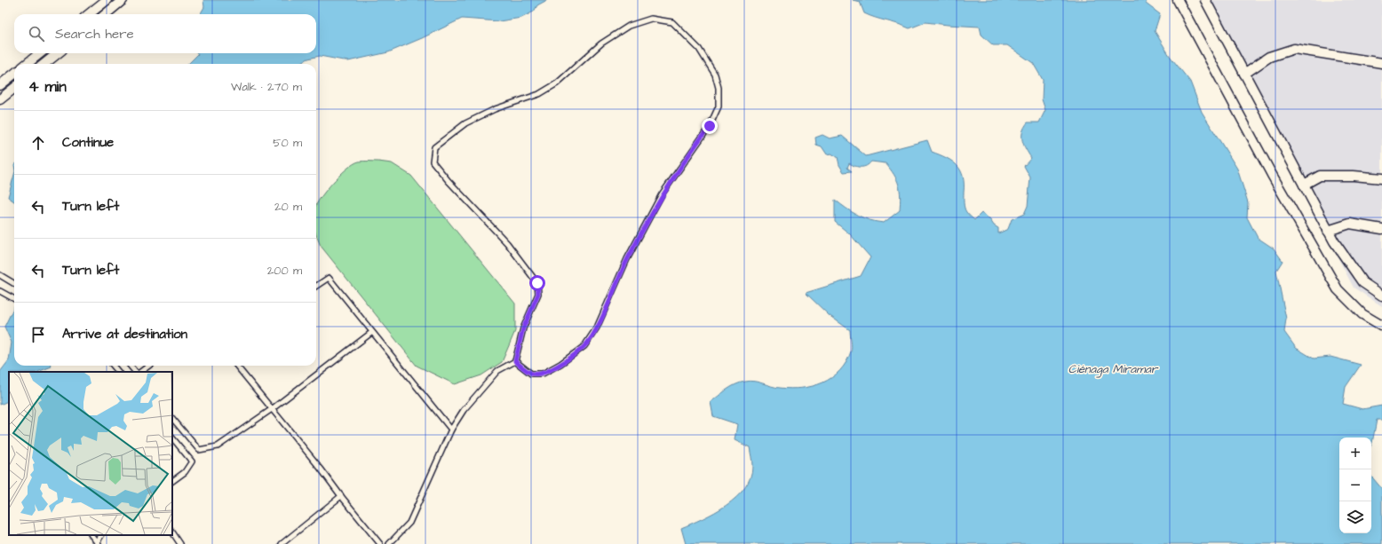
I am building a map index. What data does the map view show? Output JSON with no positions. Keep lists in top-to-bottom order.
{
  "water": ["Ciénaga Miramar"],
  "page": {
    "search": "Search here",
    "heading": ["4 min", "Walk · 270 m"],
    "list": [
      ["Continue", "50 m"],
      ["Turn left", "20 m"],
      ["Turn left", "200 m"],
      "Arrive at destination"
    ],
    "map_buttons": ["+", "−"]
  }
}
